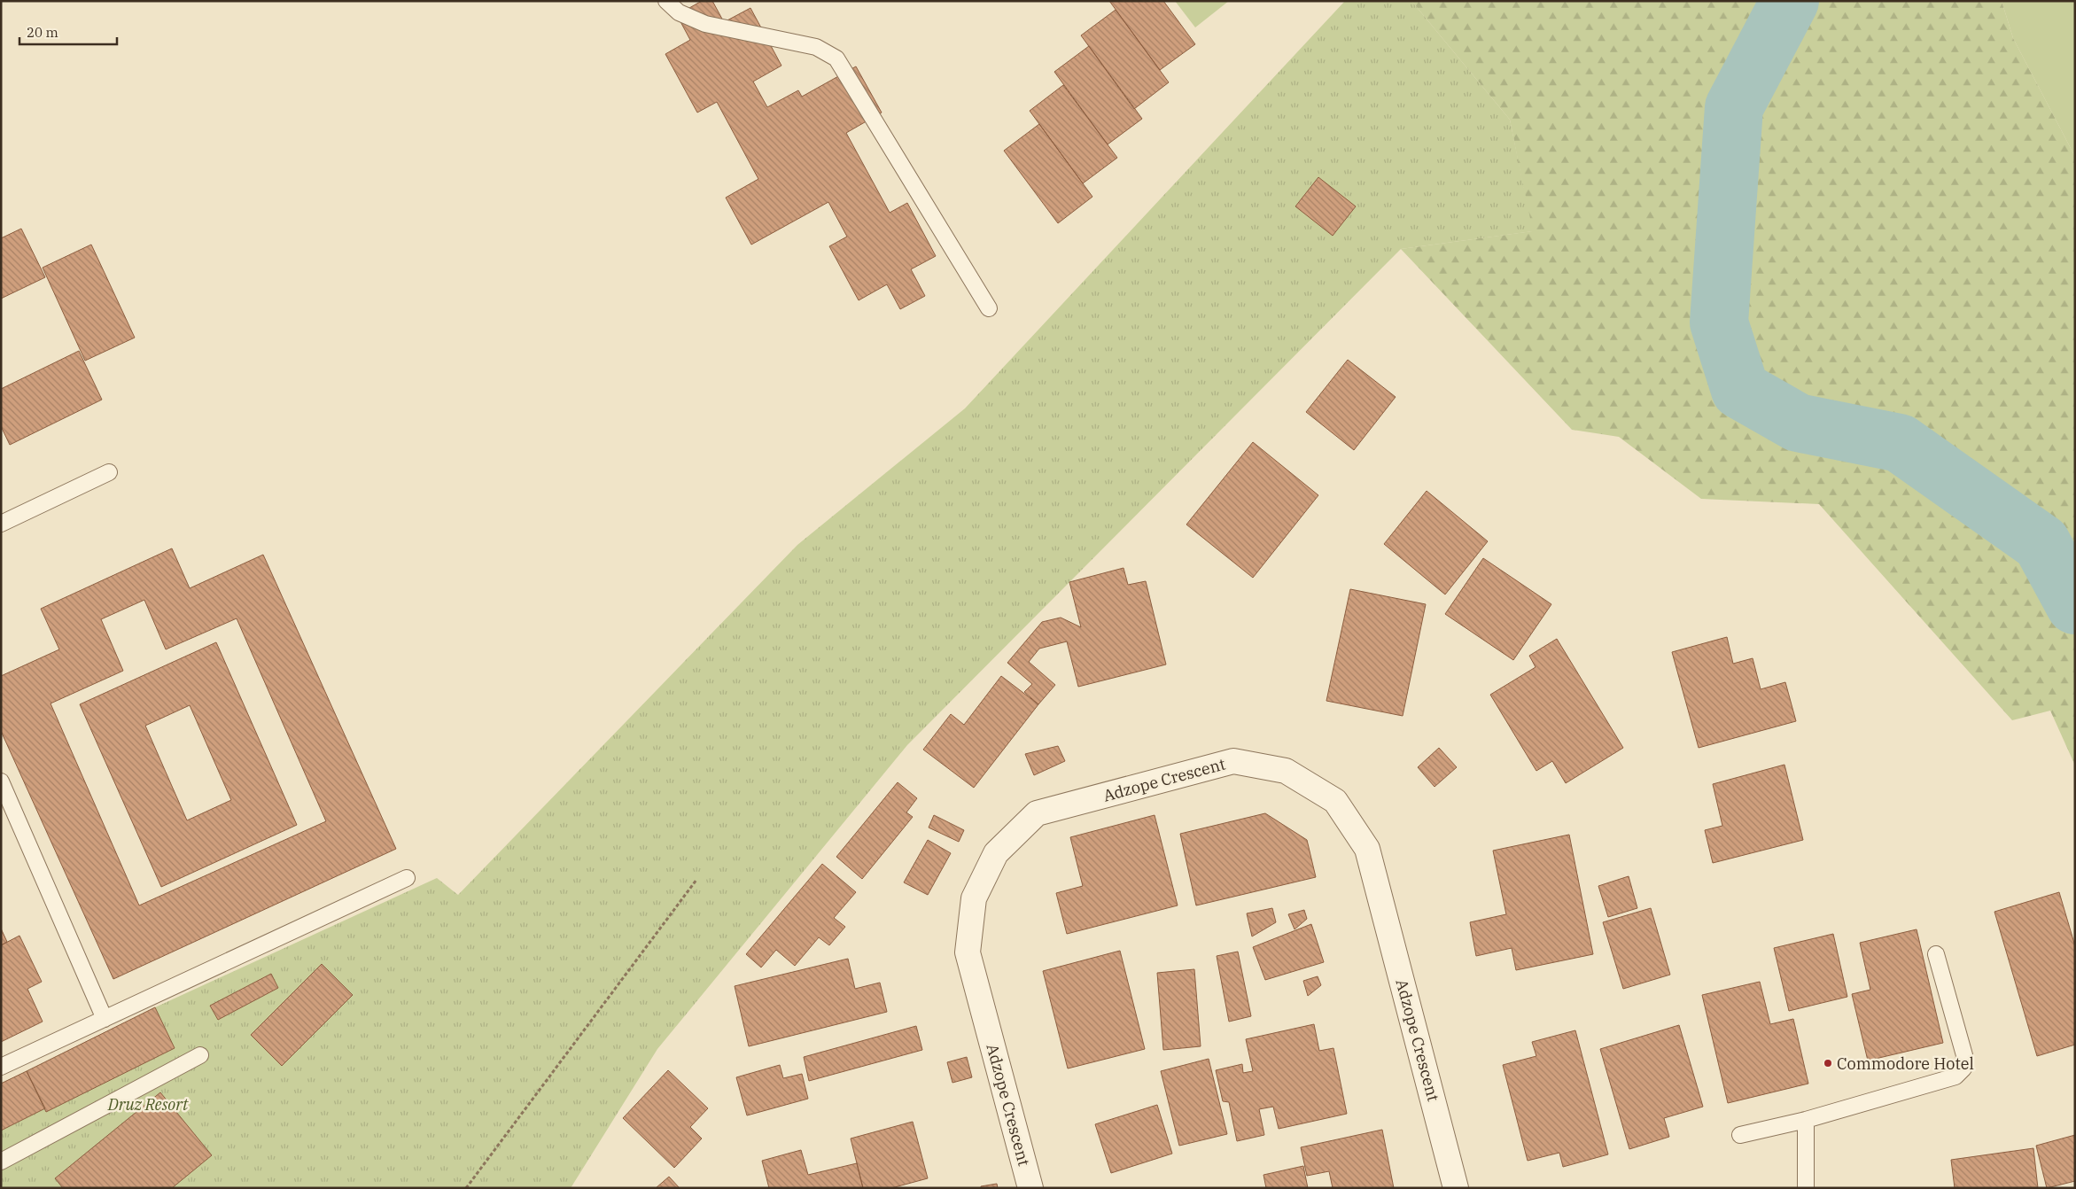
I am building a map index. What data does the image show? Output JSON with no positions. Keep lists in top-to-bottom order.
{
  "streets": {
    "street": ["Adzope Crescent"]
  },
  "parks": ["Druz Resort"],
  "places": ["Commodore Hotel"],
  "scale_bar": "20 m"
}
